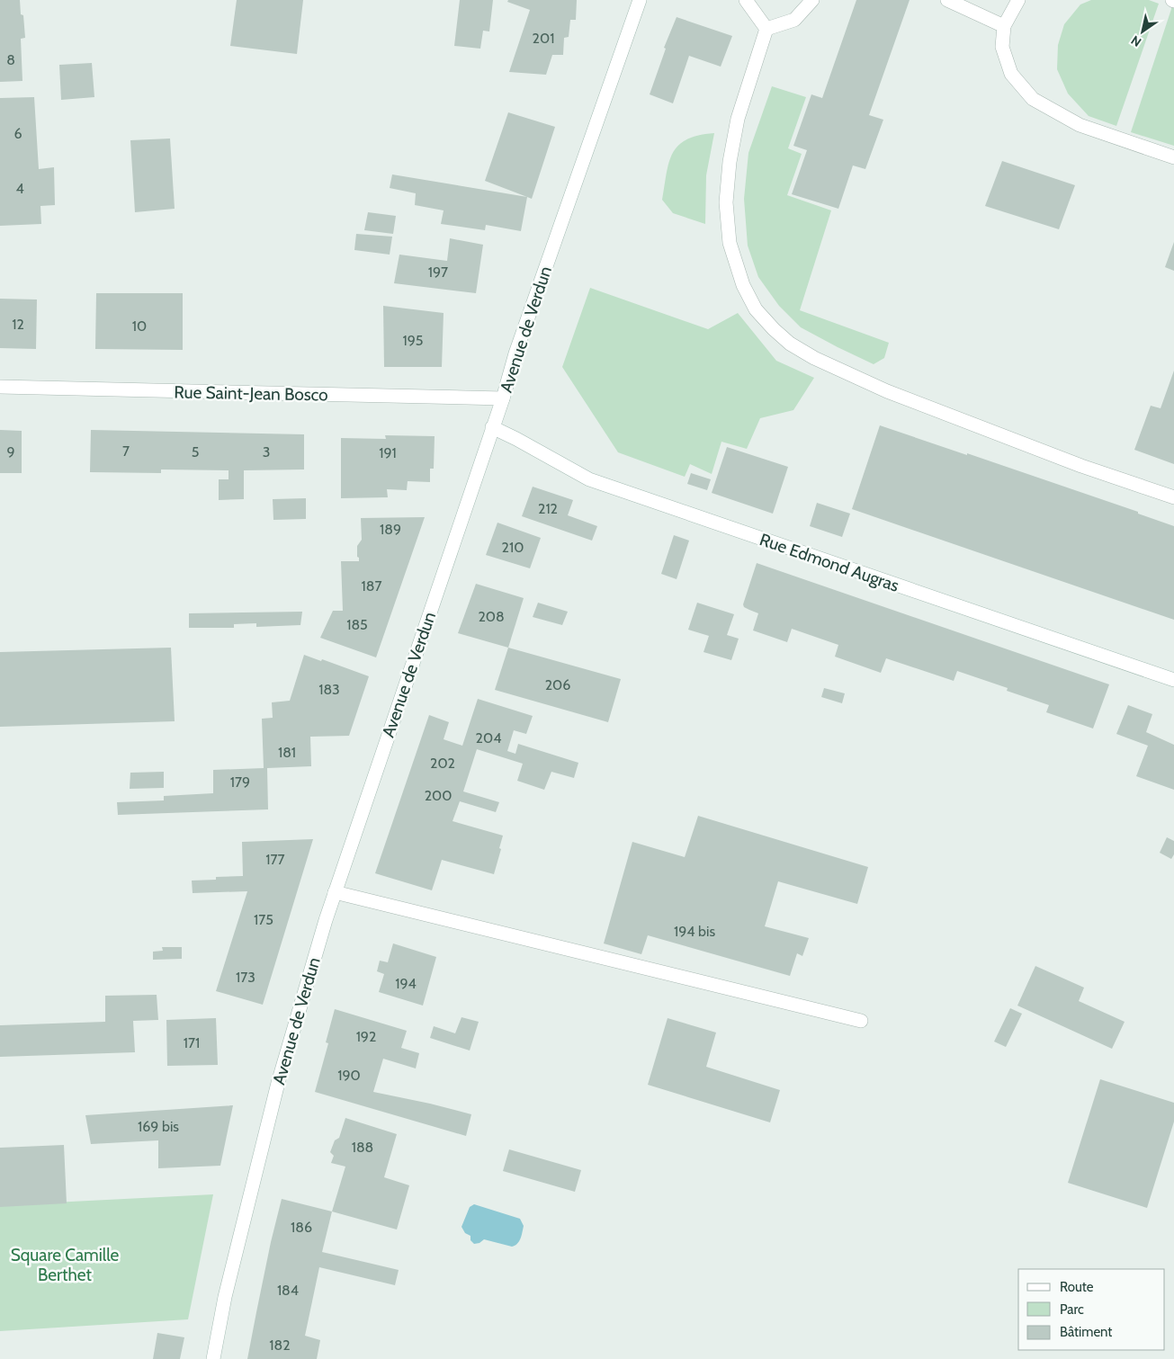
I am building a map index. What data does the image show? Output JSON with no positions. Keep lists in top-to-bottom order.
{
  "streets": {
    "main road": ["Avenue de Verdun", "Rue Saint-Jean Bosco", "Rue Edmond Augras"]
  },
  "crossings": [
    ["Avenue de Verdun", "Rue Saint-Jean Bosco"],
    ["Avenue de Verdun", "Rue Edmond Augras"]
  ],
  "parks": ["Square Camille Berthet"],
  "house_numbers": [
    "201",
    "8",
    "6",
    "4",
    "197",
    "12",
    "10",
    "195",
    "7",
    "9",
    "5",
    "3",
    "191",
    "212",
    "189",
    "210",
    "187",
    "208",
    "185",
    "206",
    "183",
    "204",
    "181",
    "202",
    "179",
    "200",
    "177",
    "175",
    "194 bis",
    "173",
    "194",
    "192",
    "171",
    "190",
    "169 bis",
    "188",
    "186",
    "184",
    "182"
  ],
  "legend": ["Route", "Parc", "Bâtiment"],
  "north": "bottom left"
}
